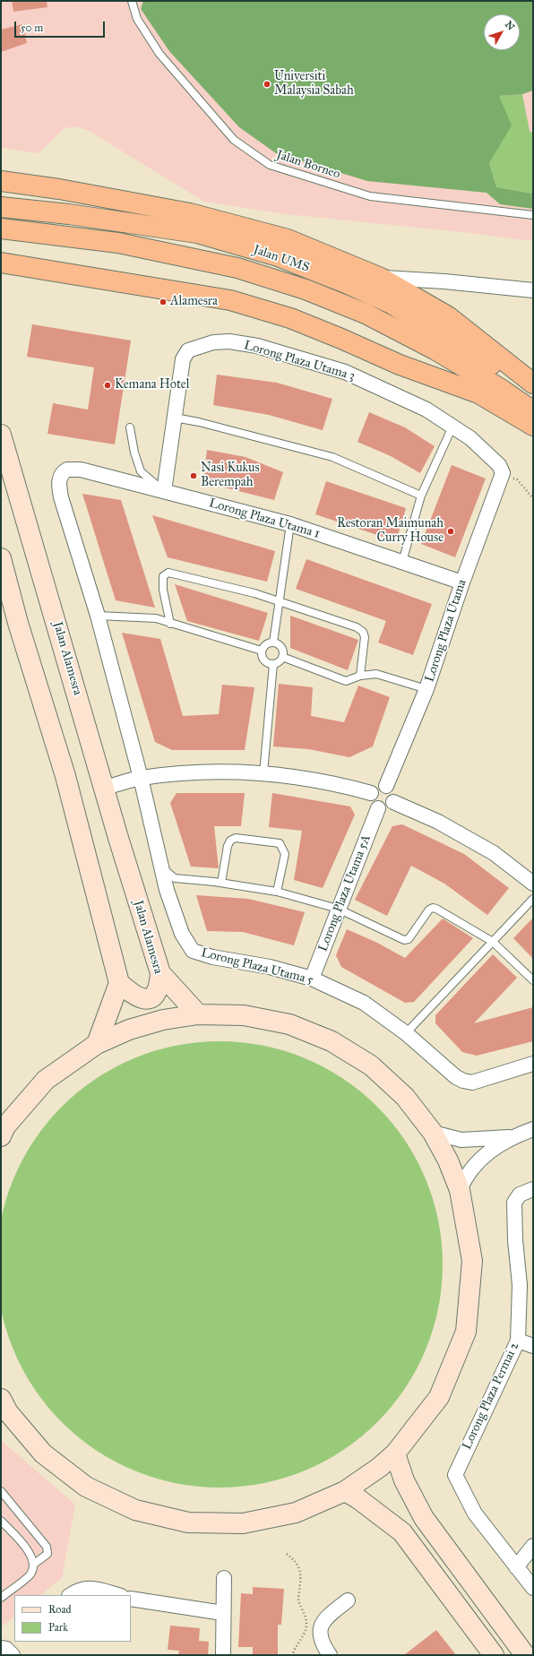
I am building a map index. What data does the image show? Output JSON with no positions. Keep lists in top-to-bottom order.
{
  "streets": {
    "highway": ["Jalan UMS"],
    "street": [
      "Lorong Plaza Utama 3",
      "Lorong Plaza Utama 1",
      "Lorong Plaza Utama",
      "Jalan Alamesra",
      "Lorong Plaza Utama 5A",
      "Lorong Plaza Utama 5",
      "Lorong Plaza Permai 2"
    ],
    "lane": ["Jalan Borneo"]
  },
  "crossings": [
    ["Lorong Plaza Utama 3", "Lorong Plaza Utama 1"],
    ["Lorong Plaza Utama 3", "Lorong Plaza Utama"],
    ["Lorong Plaza Utama 1", "Lorong Plaza Utama"],
    ["Lorong Plaza Utama 1", "Lorong Plaza Utama 5"],
    ["Lorong Plaza Utama", "Lorong Plaza Utama 5A"],
    ["Lorong Plaza Utama 5A", "Lorong Plaza Utama 5"]
  ],
  "places": [
    "Universiti Malaysia Sabah",
    "Alamesra",
    "Kemana Hotel",
    "Nasi Kukus Berempah",
    "Restoran Maimunah Curry House"
  ],
  "legend": ["Road", "Park"],
  "scale_bar": "50 m",
  "north": "top right"
}
